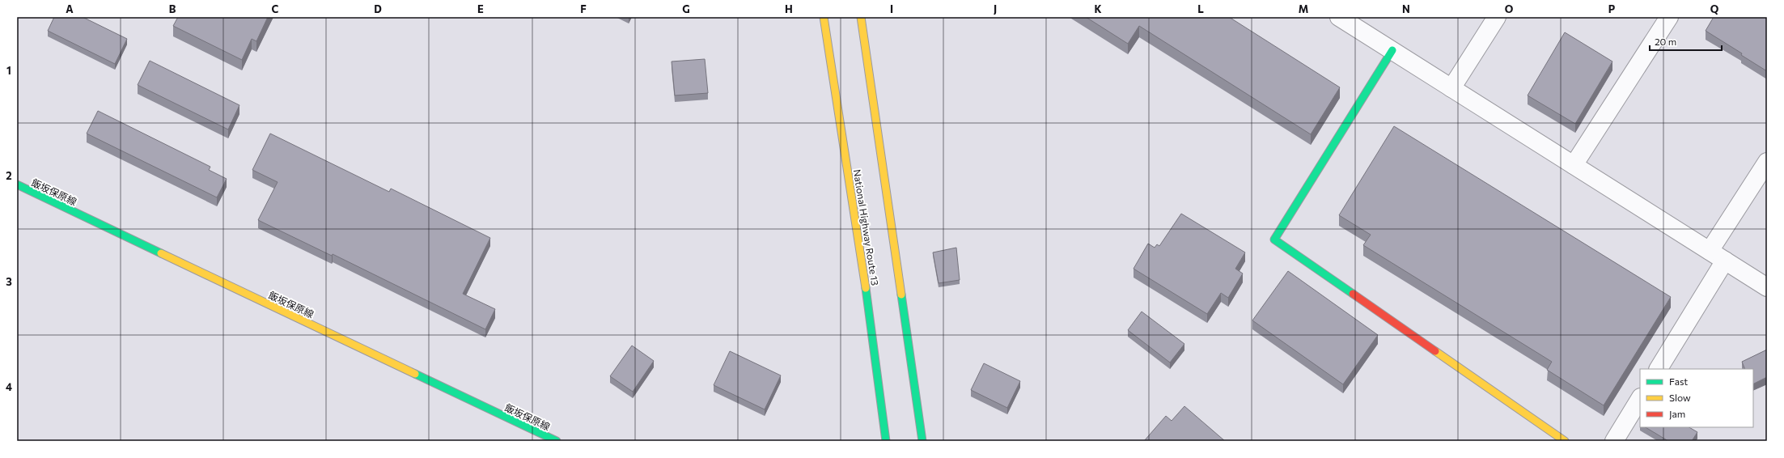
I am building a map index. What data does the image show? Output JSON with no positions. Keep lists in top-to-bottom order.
{
  "streets": {
    "main road": ["飯坂保原線", "National Highway Route 13"]
  },
  "legend": ["Fast", "Slow", "Jam"],
  "scale_bar": "20 m",
  "grid": {
    "columns": [
      "A",
      "B",
      "C",
      "D",
      "E",
      "F",
      "G",
      "H",
      "I",
      "J",
      "K",
      "L",
      "M",
      "N",
      "O",
      "P",
      "Q"
    ],
    "rows": [
      "1",
      "2",
      "3",
      "4"
    ]
  }
}
